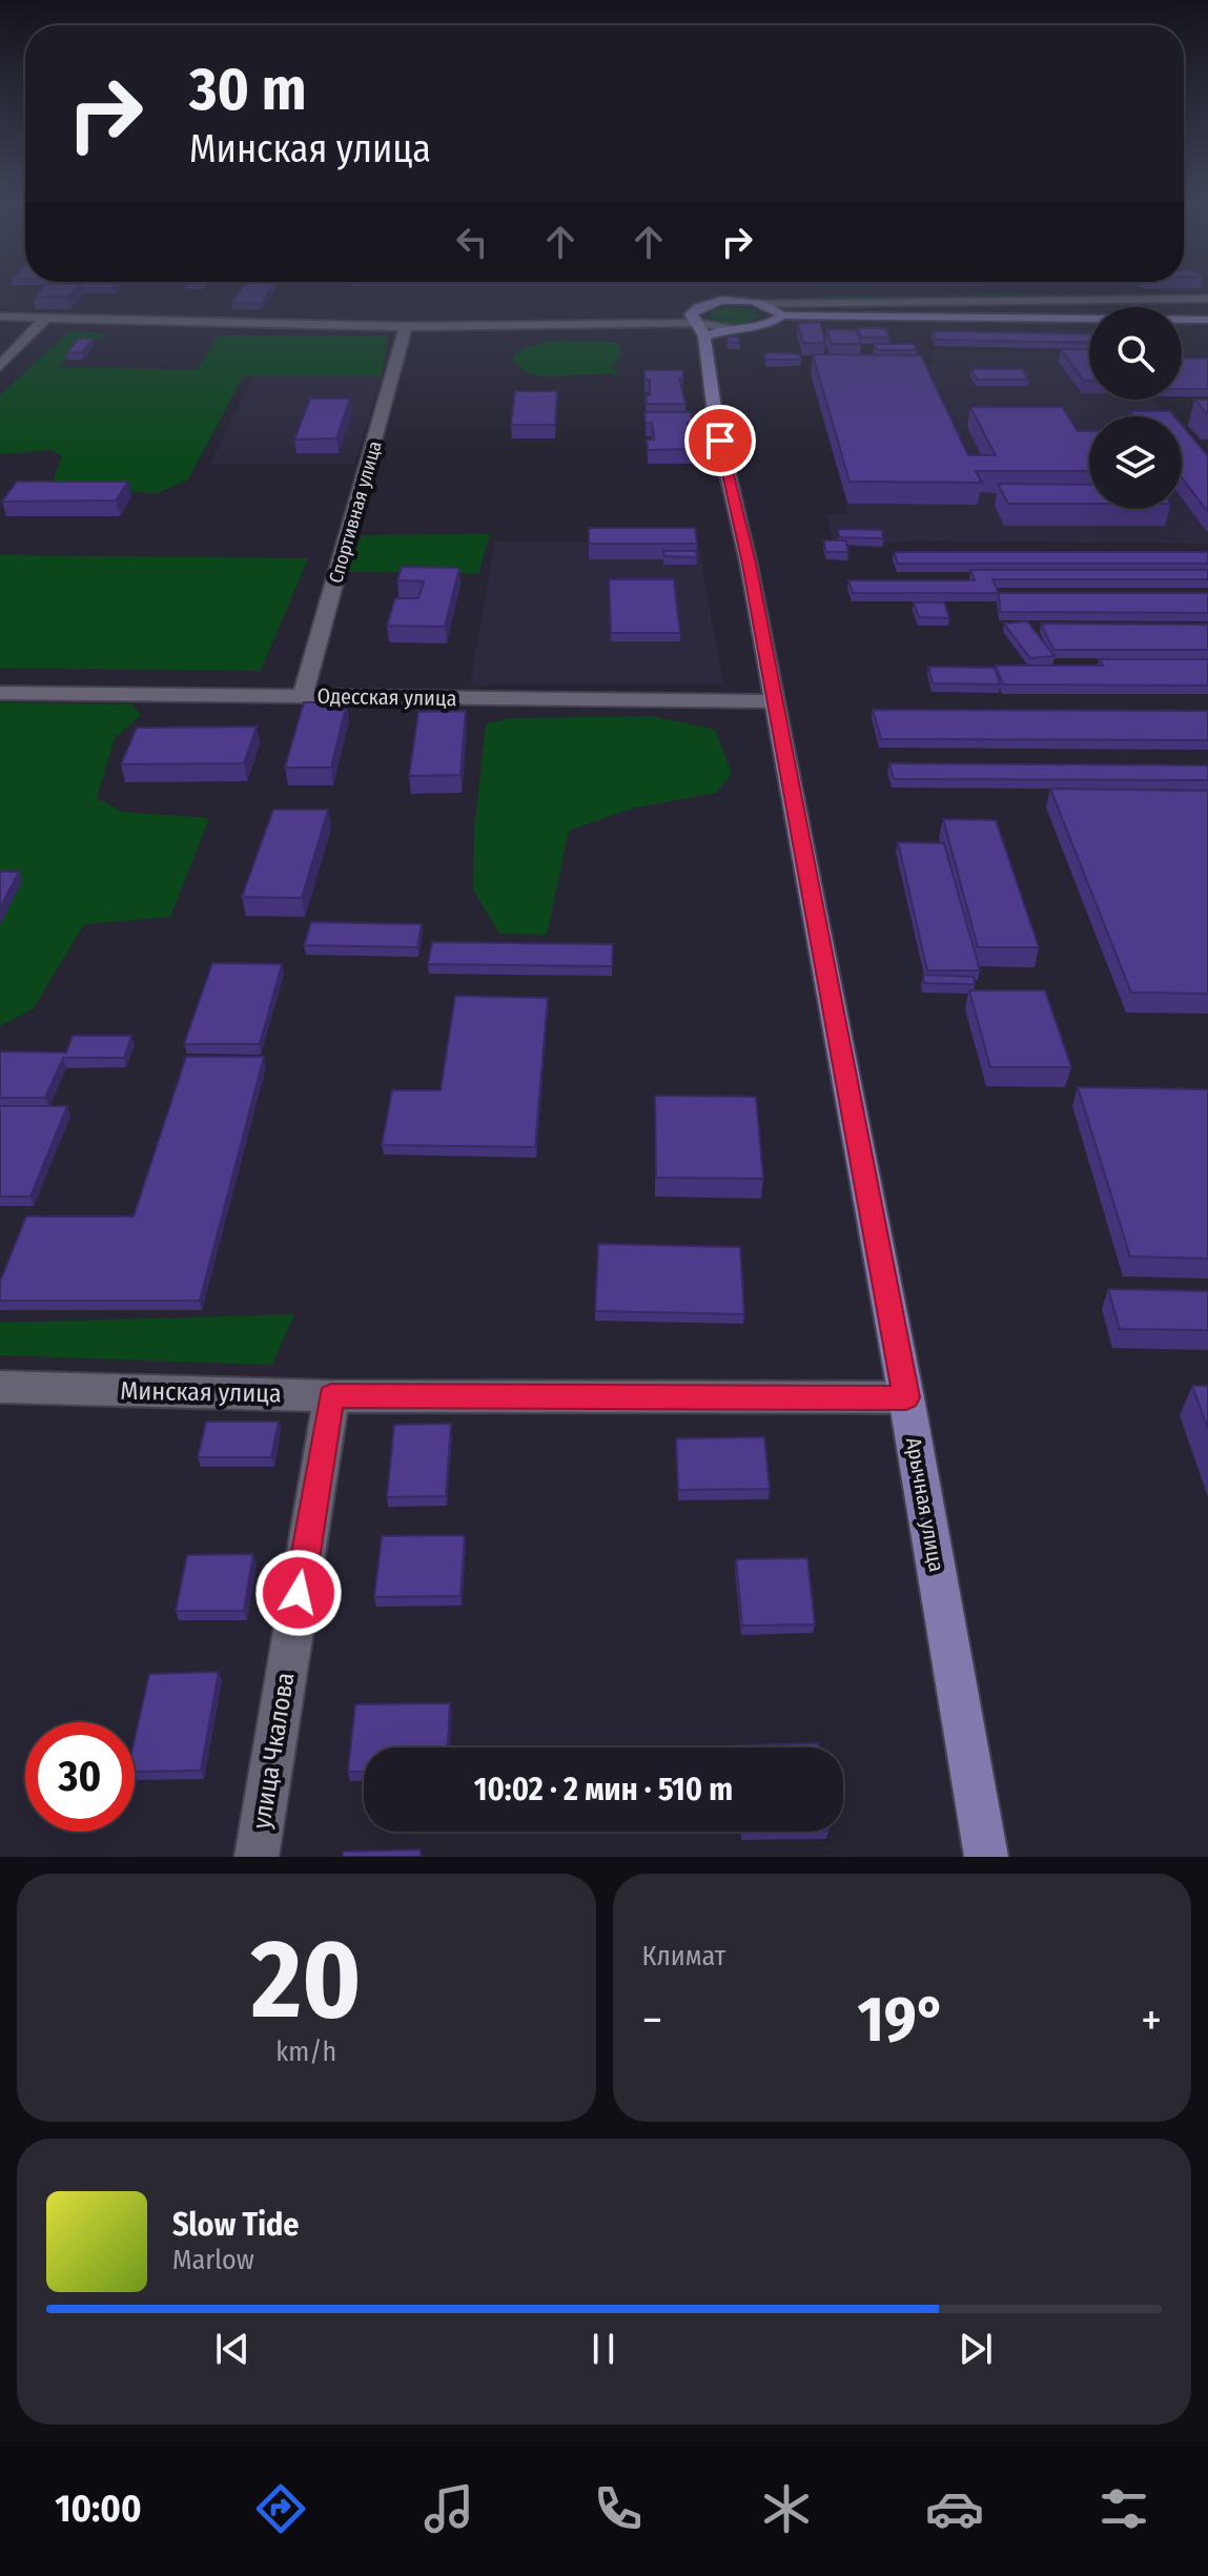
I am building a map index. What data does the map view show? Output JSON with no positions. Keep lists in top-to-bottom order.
{
  "streets": {
    "main road": ["Арычная улица"],
    "street": [
      "Спортивная улица",
      "Одесская улица",
      "Минская улица",
      "улица Чкалова"
    ]
  },
  "crossings": [
    ["Спортивная улица", "Одесская улица"],
    ["Одесская улица", "Арычная улица"],
    ["Минская улица", "Арычная улица"],
    ["Минская улица", "улица Чкалова"]
  ],
  "page": {
    "turn": ["30 m", "Минская улица"],
    "limit": "30",
    "trip": "10:02 · 2 мин · 510 m",
    "tile": [
      ["20", "km/h"],
      "Климат"
    ],
    "heat": ["−", "19°", "+"],
    "song": ["Slow Tide", "Marlow"],
    "tabs": "10:00"
  }
}
